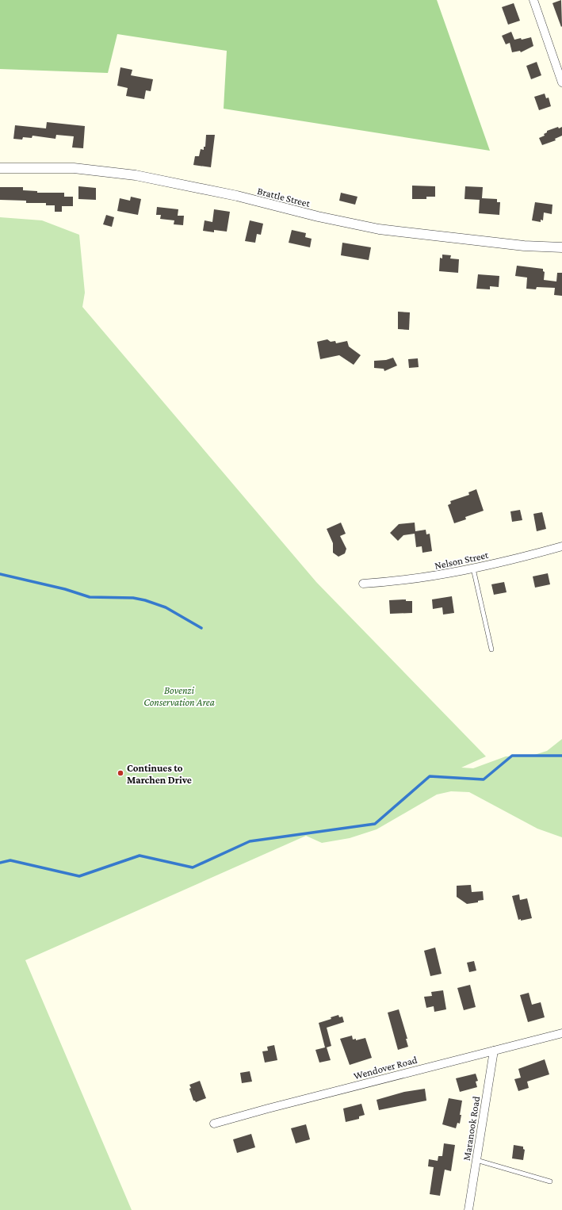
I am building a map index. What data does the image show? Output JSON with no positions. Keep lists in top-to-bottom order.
{
  "streets": {
    "street": [
      "Brattle Street",
      "Nelson Street",
      "Wendover Road",
      "Maranook Road"
    ]
  },
  "crossings": [
    ["Wendover Road", "Maranook Road"]
  ],
  "parks": ["Bovenzi Conservation Area"],
  "places": ["Continues to Marchen Drive"]
}
